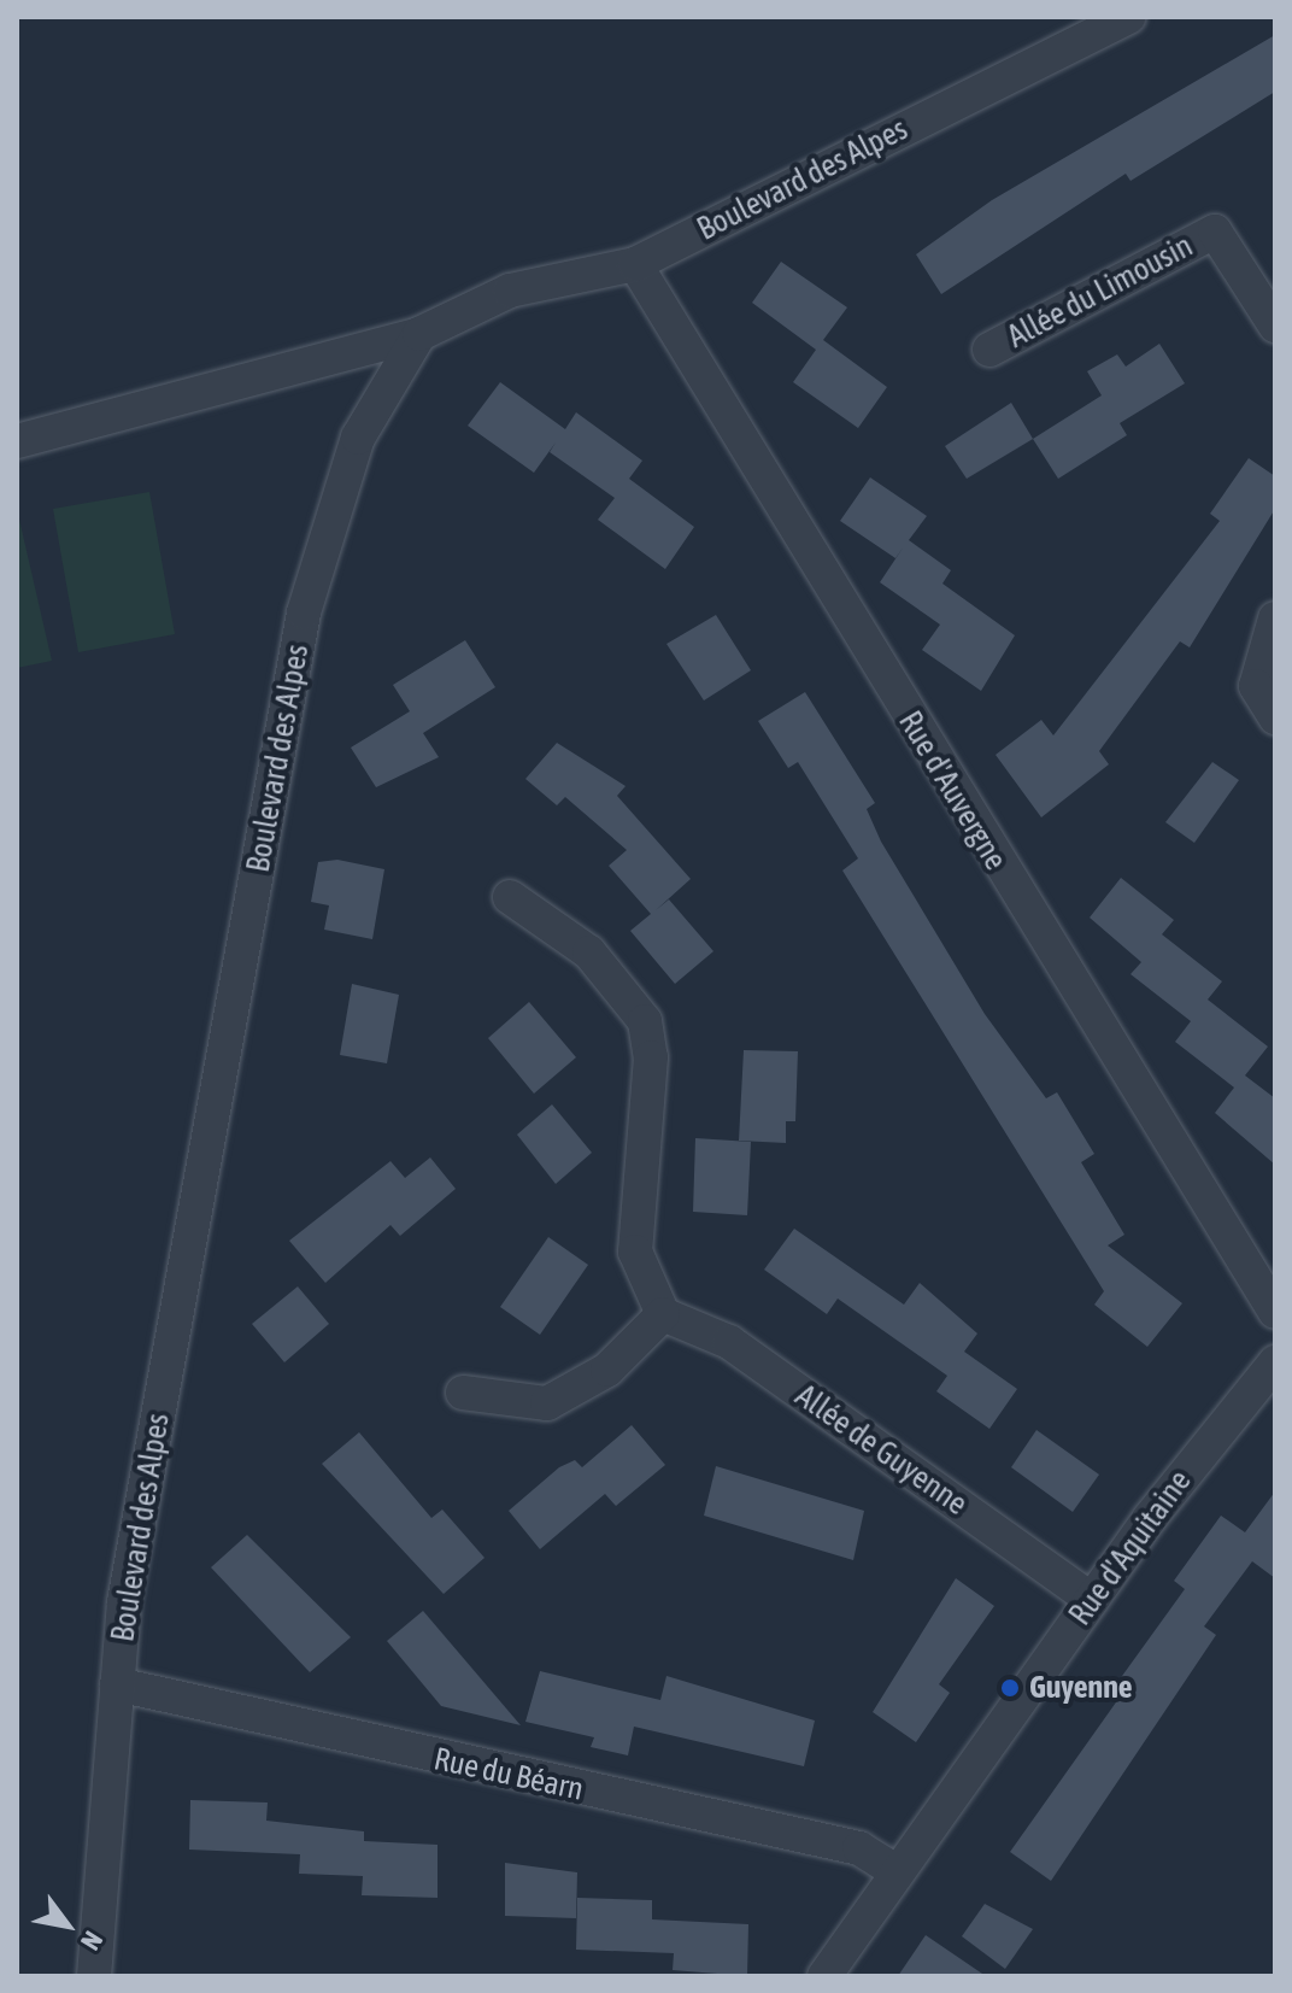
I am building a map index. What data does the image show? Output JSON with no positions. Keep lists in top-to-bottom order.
{
  "streets": {
    "street": [
      "Boulevard des Alpes",
      "Allée du Limousin",
      "Rue d'Auvergne",
      "Allée de Guyenne",
      "Rue d'Aquitaine",
      "Rue du Béarn"
    ]
  },
  "crossings": [
    ["Boulevard des Alpes", "Rue d'Auvergne"],
    ["Boulevard des Alpes", "Rue du Béarn"],
    ["Allée de Guyenne", "Rue d'Aquitaine"],
    ["Rue d'Aquitaine", "Rue du Béarn"]
  ],
  "places": ["Guyenne"],
  "north": "bottom right"
}
